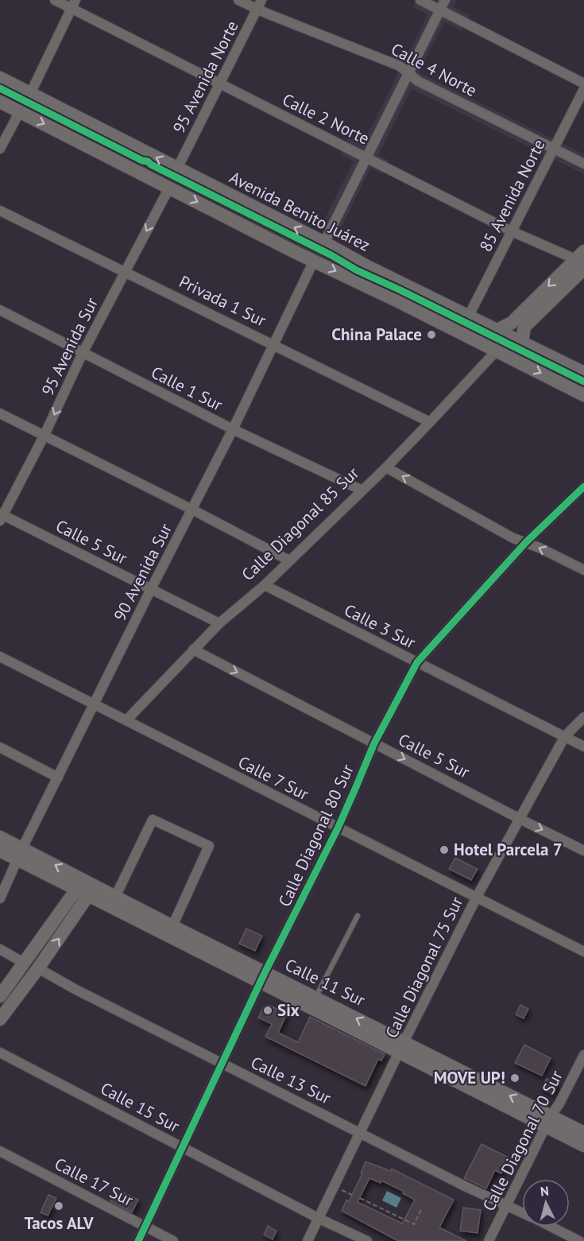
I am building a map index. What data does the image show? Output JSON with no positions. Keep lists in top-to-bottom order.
{
  "streets": {
    "main road": ["Avenida Benito Juárez", "Calle 11 Sur"],
    "street": [
      "Calle 4 Norte",
      "95 Avenida Norte",
      "Calle 2 Norte",
      "85 Avenida Norte",
      "Privada 1 Sur",
      "95 Avenida Sur",
      "Calle 1 Sur",
      "Calle Diagonal 85 Sur",
      "Calle 5 Sur",
      "90 Avenida Sur",
      "Calle 3 Sur",
      "Calle 7 Sur",
      "Calle Diagonal 80 Sur",
      "Calle Diagonal 75 Sur",
      "Calle 13 Sur",
      "Calle 15 Sur",
      "Calle Diagonal 70 Sur",
      "Calle 17 Sur"
    ]
  },
  "crossings": [
    ["Calle 4 Norte", "95 Avenida Norte"],
    ["Calle 4 Norte", "85 Avenida Norte"],
    ["95 Avenida Norte", "Calle 2 Norte"],
    ["95 Avenida Norte", "Avenida Benito Juárez"],
    ["Calle 2 Norte", "85 Avenida Norte"],
    ["85 Avenida Norte", "Avenida Benito Juárez"],
    ["Privada 1 Sur", "95 Avenida Sur"],
    ["Privada 1 Sur", "Calle Diagonal 85 Sur"],
    ["Privada 1 Sur", "90 Avenida Sur"],
    ["95 Avenida Sur", "Calle 1 Sur"],
    ["95 Avenida Sur", "Calle 5 Sur"],
    ["Calle 1 Sur", "Calle Diagonal 85 Sur"],
    ["Calle 1 Sur", "90 Avenida Sur"],
    ["Calle Diagonal 85 Sur", "Calle 5 Sur"],
    ["Calle Diagonal 85 Sur", "Calle 3 Sur"],
    ["Calle Diagonal 85 Sur", "Calle 7 Sur"],
    ["Calle 5 Sur", "90 Avenida Sur"],
    ["Calle 5 Sur", "Calle Diagonal 80 Sur"],
    ["Calle 5 Sur", "Calle Diagonal 75 Sur"],
    ["90 Avenida Sur", "Calle 7 Sur"],
    ["90 Avenida Sur", "Calle 11 Sur"],
    ["Calle 3 Sur", "Calle Diagonal 80 Sur"],
    ["Calle 3 Sur", "Calle Diagonal 75 Sur"],
    ["Calle 7 Sur", "Calle Diagonal 80 Sur"],
    ["Calle 7 Sur", "Calle Diagonal 75 Sur"],
    ["Calle Diagonal 80 Sur", "Calle 11 Sur"],
    ["Calle Diagonal 80 Sur", "Calle 13 Sur"],
    ["Calle Diagonal 80 Sur", "Calle 15 Sur"],
    ["Calle Diagonal 80 Sur", "Calle 17 Sur"],
    ["Calle Diagonal 75 Sur", "Calle 11 Sur"],
    ["Calle Diagonal 75 Sur", "Calle 13 Sur"],
    ["Calle Diagonal 75 Sur", "Calle 15 Sur"],
    ["Calle 11 Sur", "Calle Diagonal 70 Sur"],
    ["Calle 13 Sur", "Calle Diagonal 70 Sur"]
  ],
  "one_way": ["95 Avenida Sur", "Calle 5 Sur"],
  "places": [
    "China Palace",
    "Hotel Parcela 7",
    "Six",
    "MOVE UP!",
    "Tacos ALV"
  ],
  "north": "top"
}
